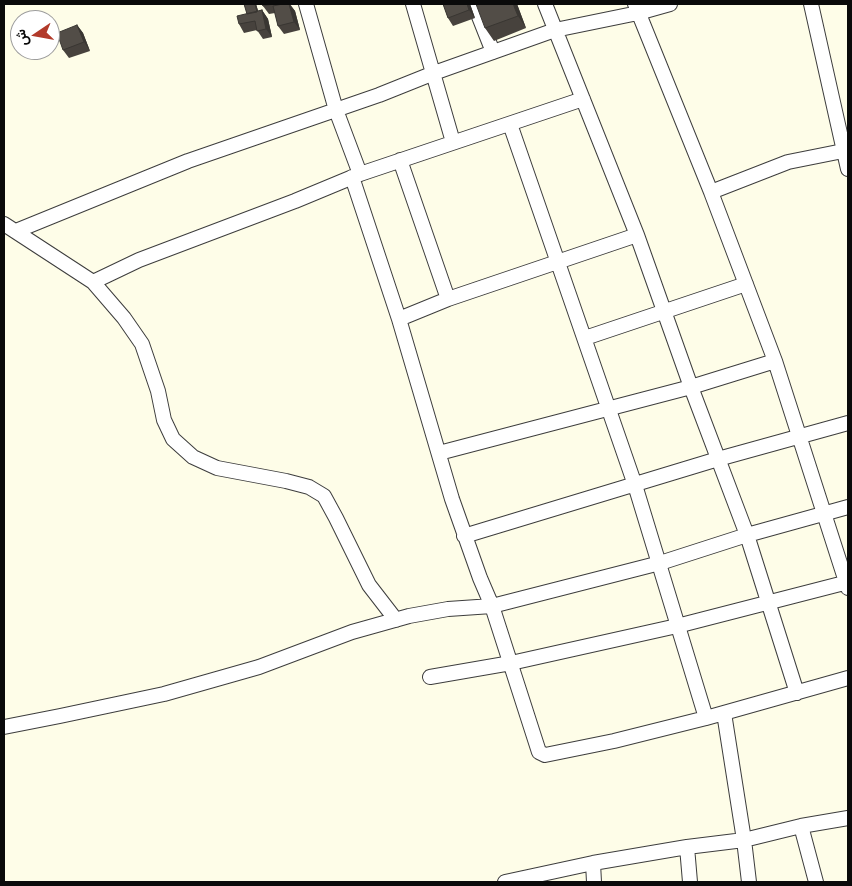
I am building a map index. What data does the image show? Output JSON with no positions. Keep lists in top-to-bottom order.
{
  "north": "left"
}
